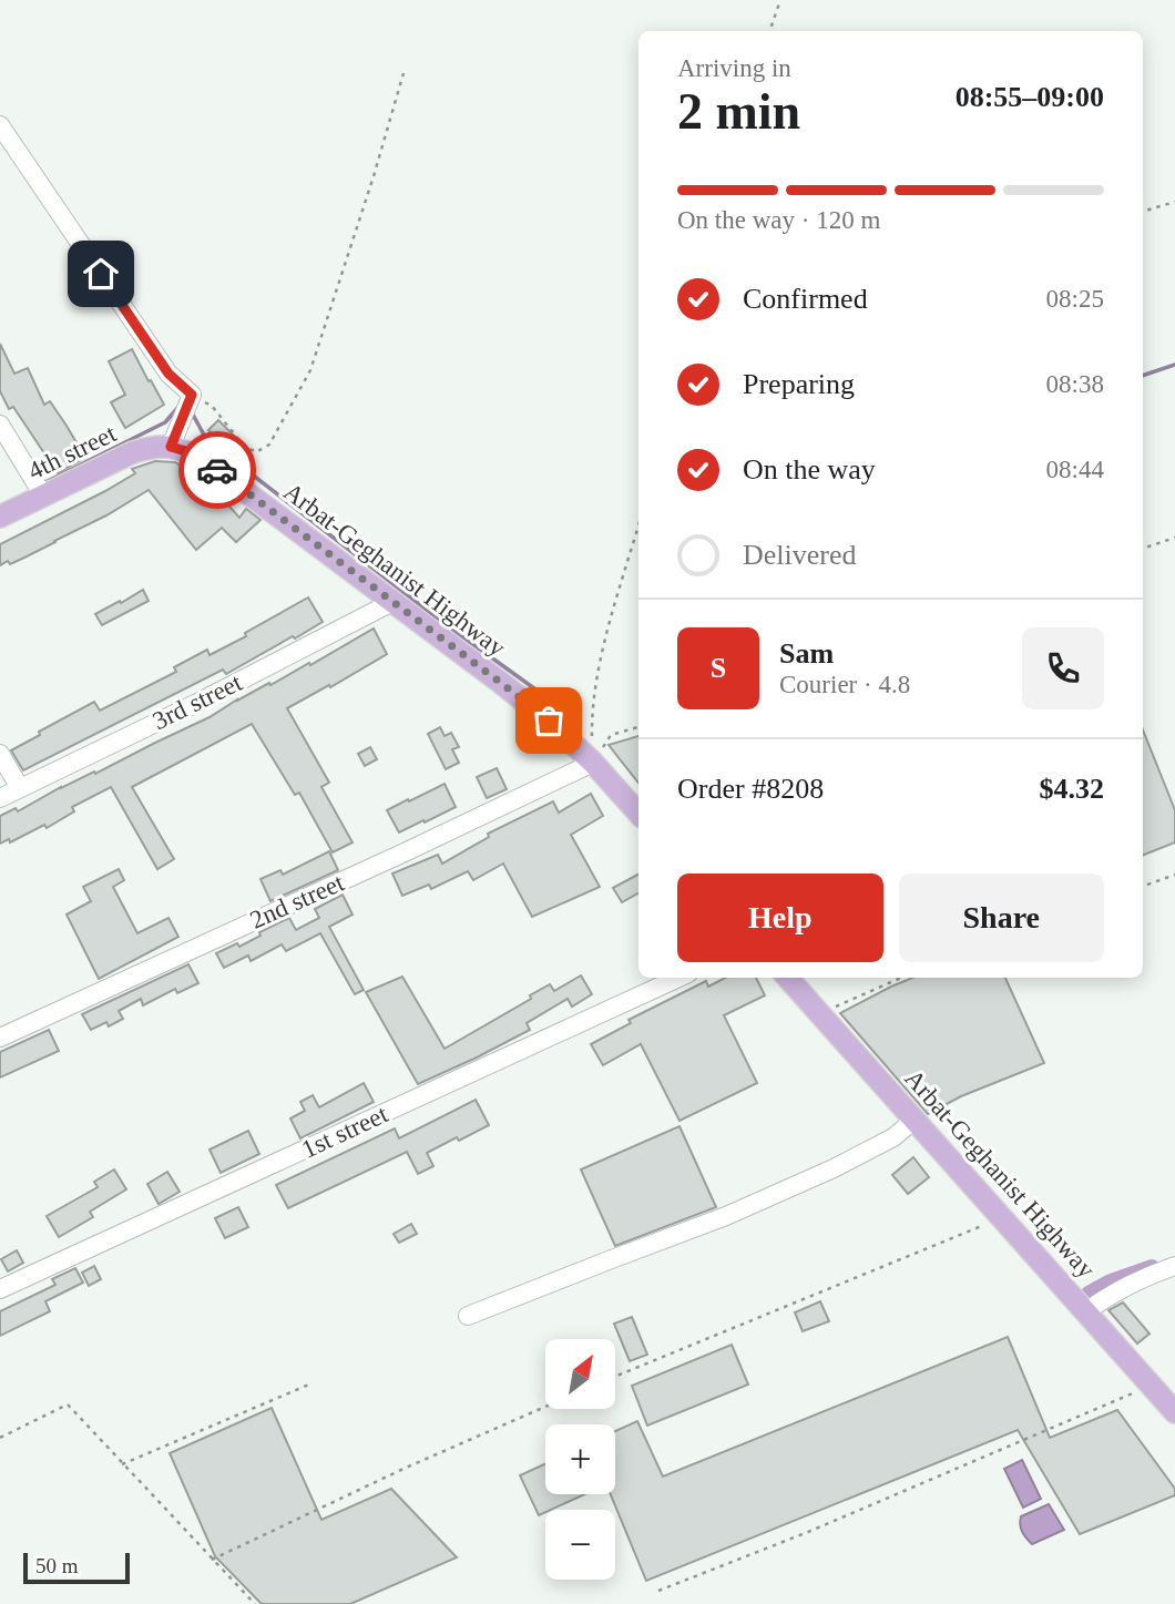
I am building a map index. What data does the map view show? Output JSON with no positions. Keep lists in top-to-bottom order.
{
  "streets": {
    "main road": ["4th street", "Arbat-Geghanist Highway"],
    "street": ["3rd street", "2nd street", "1st street"]
  },
  "crossings": [
    ["4th street", "Arbat-Geghanist Highway"],
    ["Arbat-Geghanist Highway", "3rd street"],
    ["Arbat-Geghanist Highway", "2nd street"]
  ],
  "scale_bar": "50 m",
  "north": "top right",
  "page": {
    "heading": ["2 min", "Arriving in", "08:55–09:00"],
    "panel": [
      "Sam",
      "Courier · 4.8",
      "Order #8208",
      "$4.32"
    ],
    "bar": "On the way · 120 m",
    "list": [
      ["Confirmed", "08:25"],
      ["Preparing", "08:38"],
      ["On the way", "08:44"],
      "Delivered"
    ],
    "round": "S",
    "buttons": ["Help", "Share"],
    "map_buttons": ["+", "−"],
    "scale": "50 m"
  }
}
